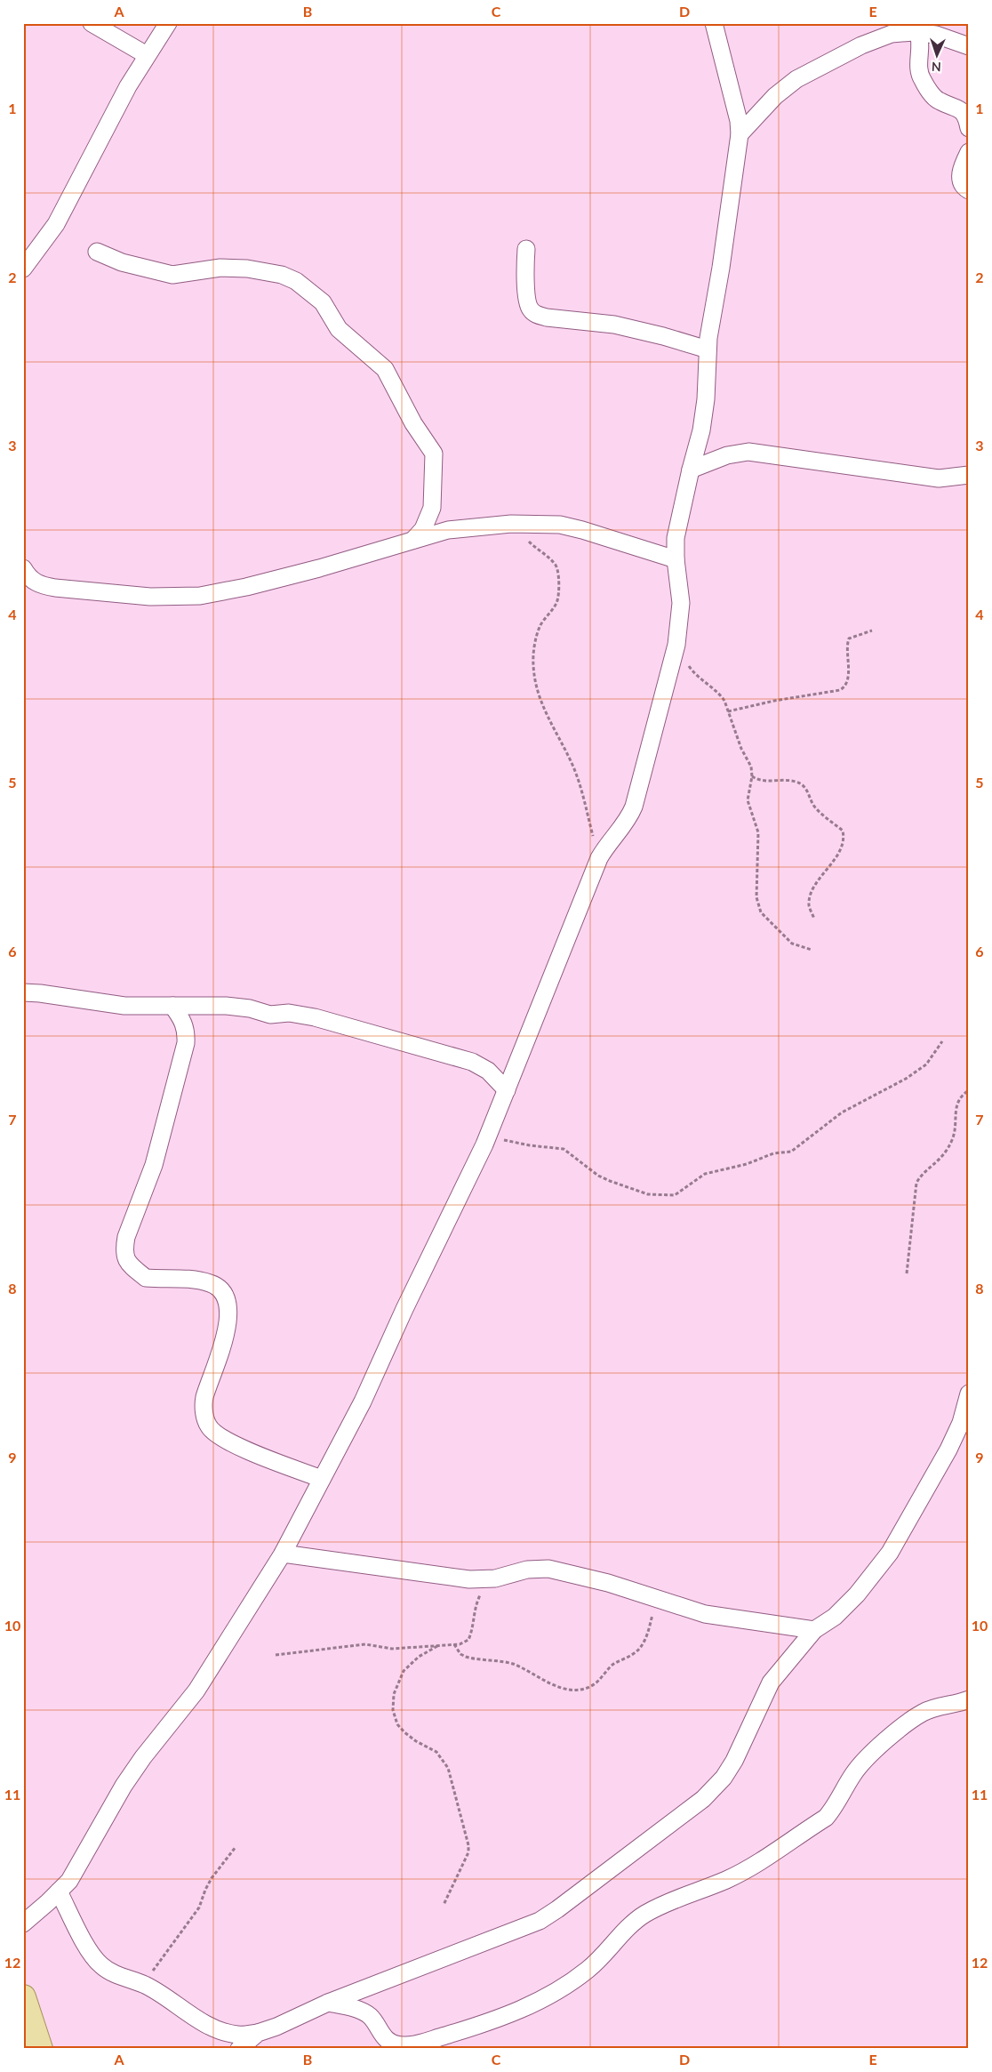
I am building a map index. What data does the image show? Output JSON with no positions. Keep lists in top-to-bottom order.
{
  "north": "bottom",
  "grid": {
    "columns": [
      "A",
      "B",
      "C",
      "D",
      "E"
    ],
    "rows": [
      "1",
      "2",
      "3",
      "4",
      "5",
      "6",
      "7",
      "8",
      "9",
      "10",
      "11",
      "12"
    ]
  }
}
